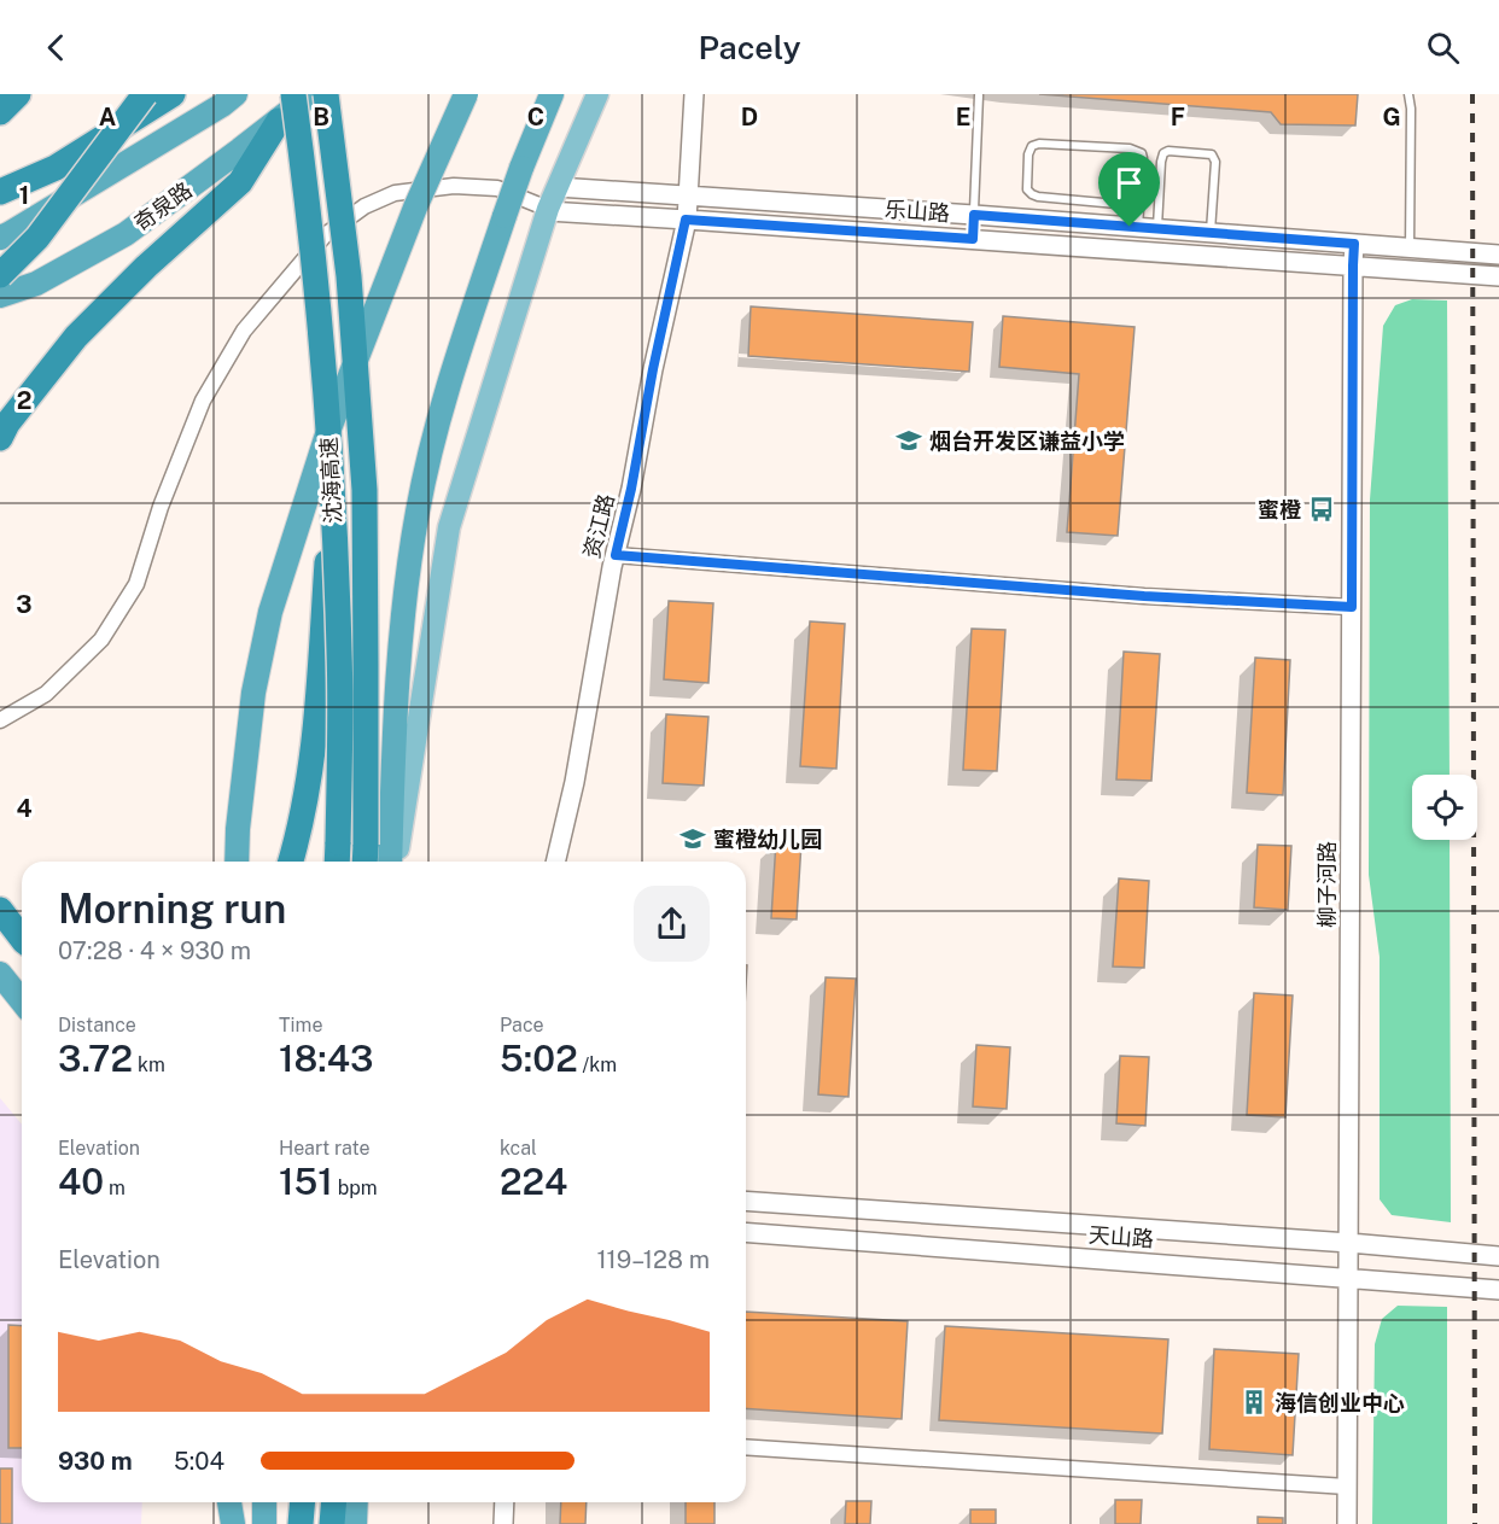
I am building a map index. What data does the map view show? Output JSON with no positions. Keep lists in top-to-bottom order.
{
  "streets": {
    "highway": ["奇泉路", "沈海高速"],
    "street": [
      "乐山路",
      "资江路",
      "柳子河路",
      "天山路"
    ]
  },
  "crossings": [
    ["乐山路", "资江路"],
    ["乐山路", "柳子河路"],
    ["柳子河路", "天山路"]
  ],
  "places": {
    "school or university": ["烟台开发区谦益小学", "蜜橙幼儿园"],
    "bus stop": ["蜜橙"],
    "building": ["海信创业中心"]
  },
  "page": {
    "header": "Pacely",
    "heading": ["Morning run", "07:28 · 4 × 930 m"],
    "stats": [
      ["Distance", "3.72 km"],
      ["Time", "18:43"],
      ["Pace", "5:02 /km"],
      ["Elevation", "40 m"],
      ["Heart rate", "151 bpm"],
      ["kcal", "224"]
    ],
    "chart": ["Elevation", "119–128 m"],
    "list": [
      {
        "name": "930 m",
        "note": "5:04"
      }
    ]
  },
  "grid": {
    "columns": [
      "A",
      "B",
      "C",
      "D",
      "E",
      "F",
      "G"
    ],
    "rows": [
      "1",
      "2",
      "3",
      "4"
    ]
  }
}
